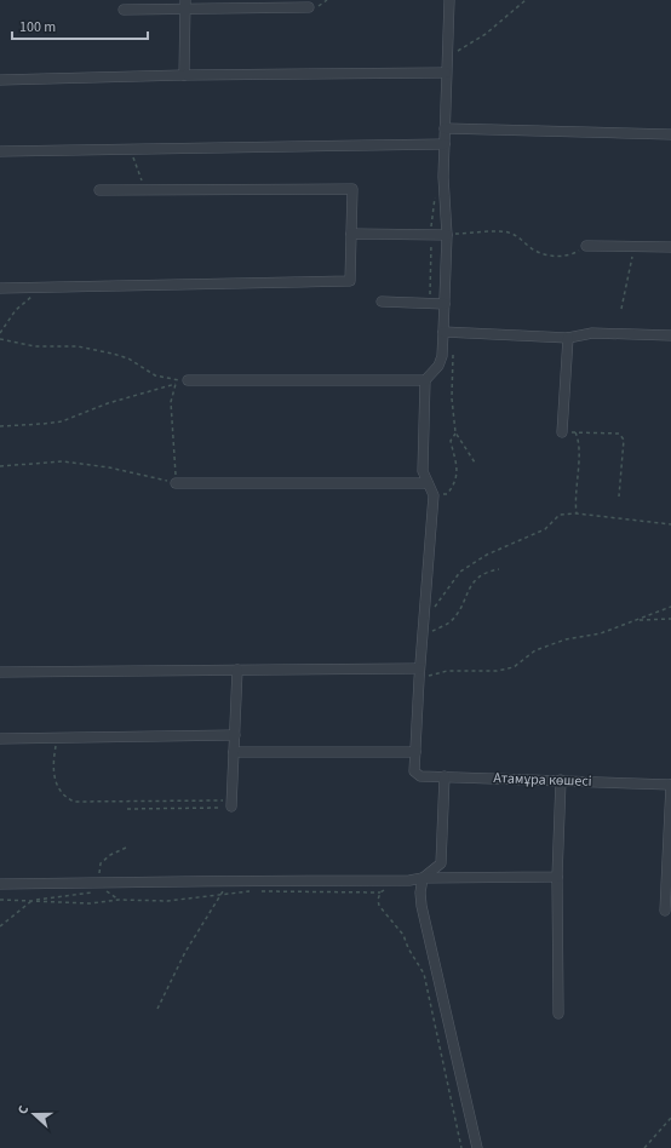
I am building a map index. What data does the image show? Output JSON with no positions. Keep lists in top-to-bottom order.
{
  "streets": {
    "street": ["Атамұра көшесі"]
  },
  "scale_bar": "100 m",
  "north": "left"
}
